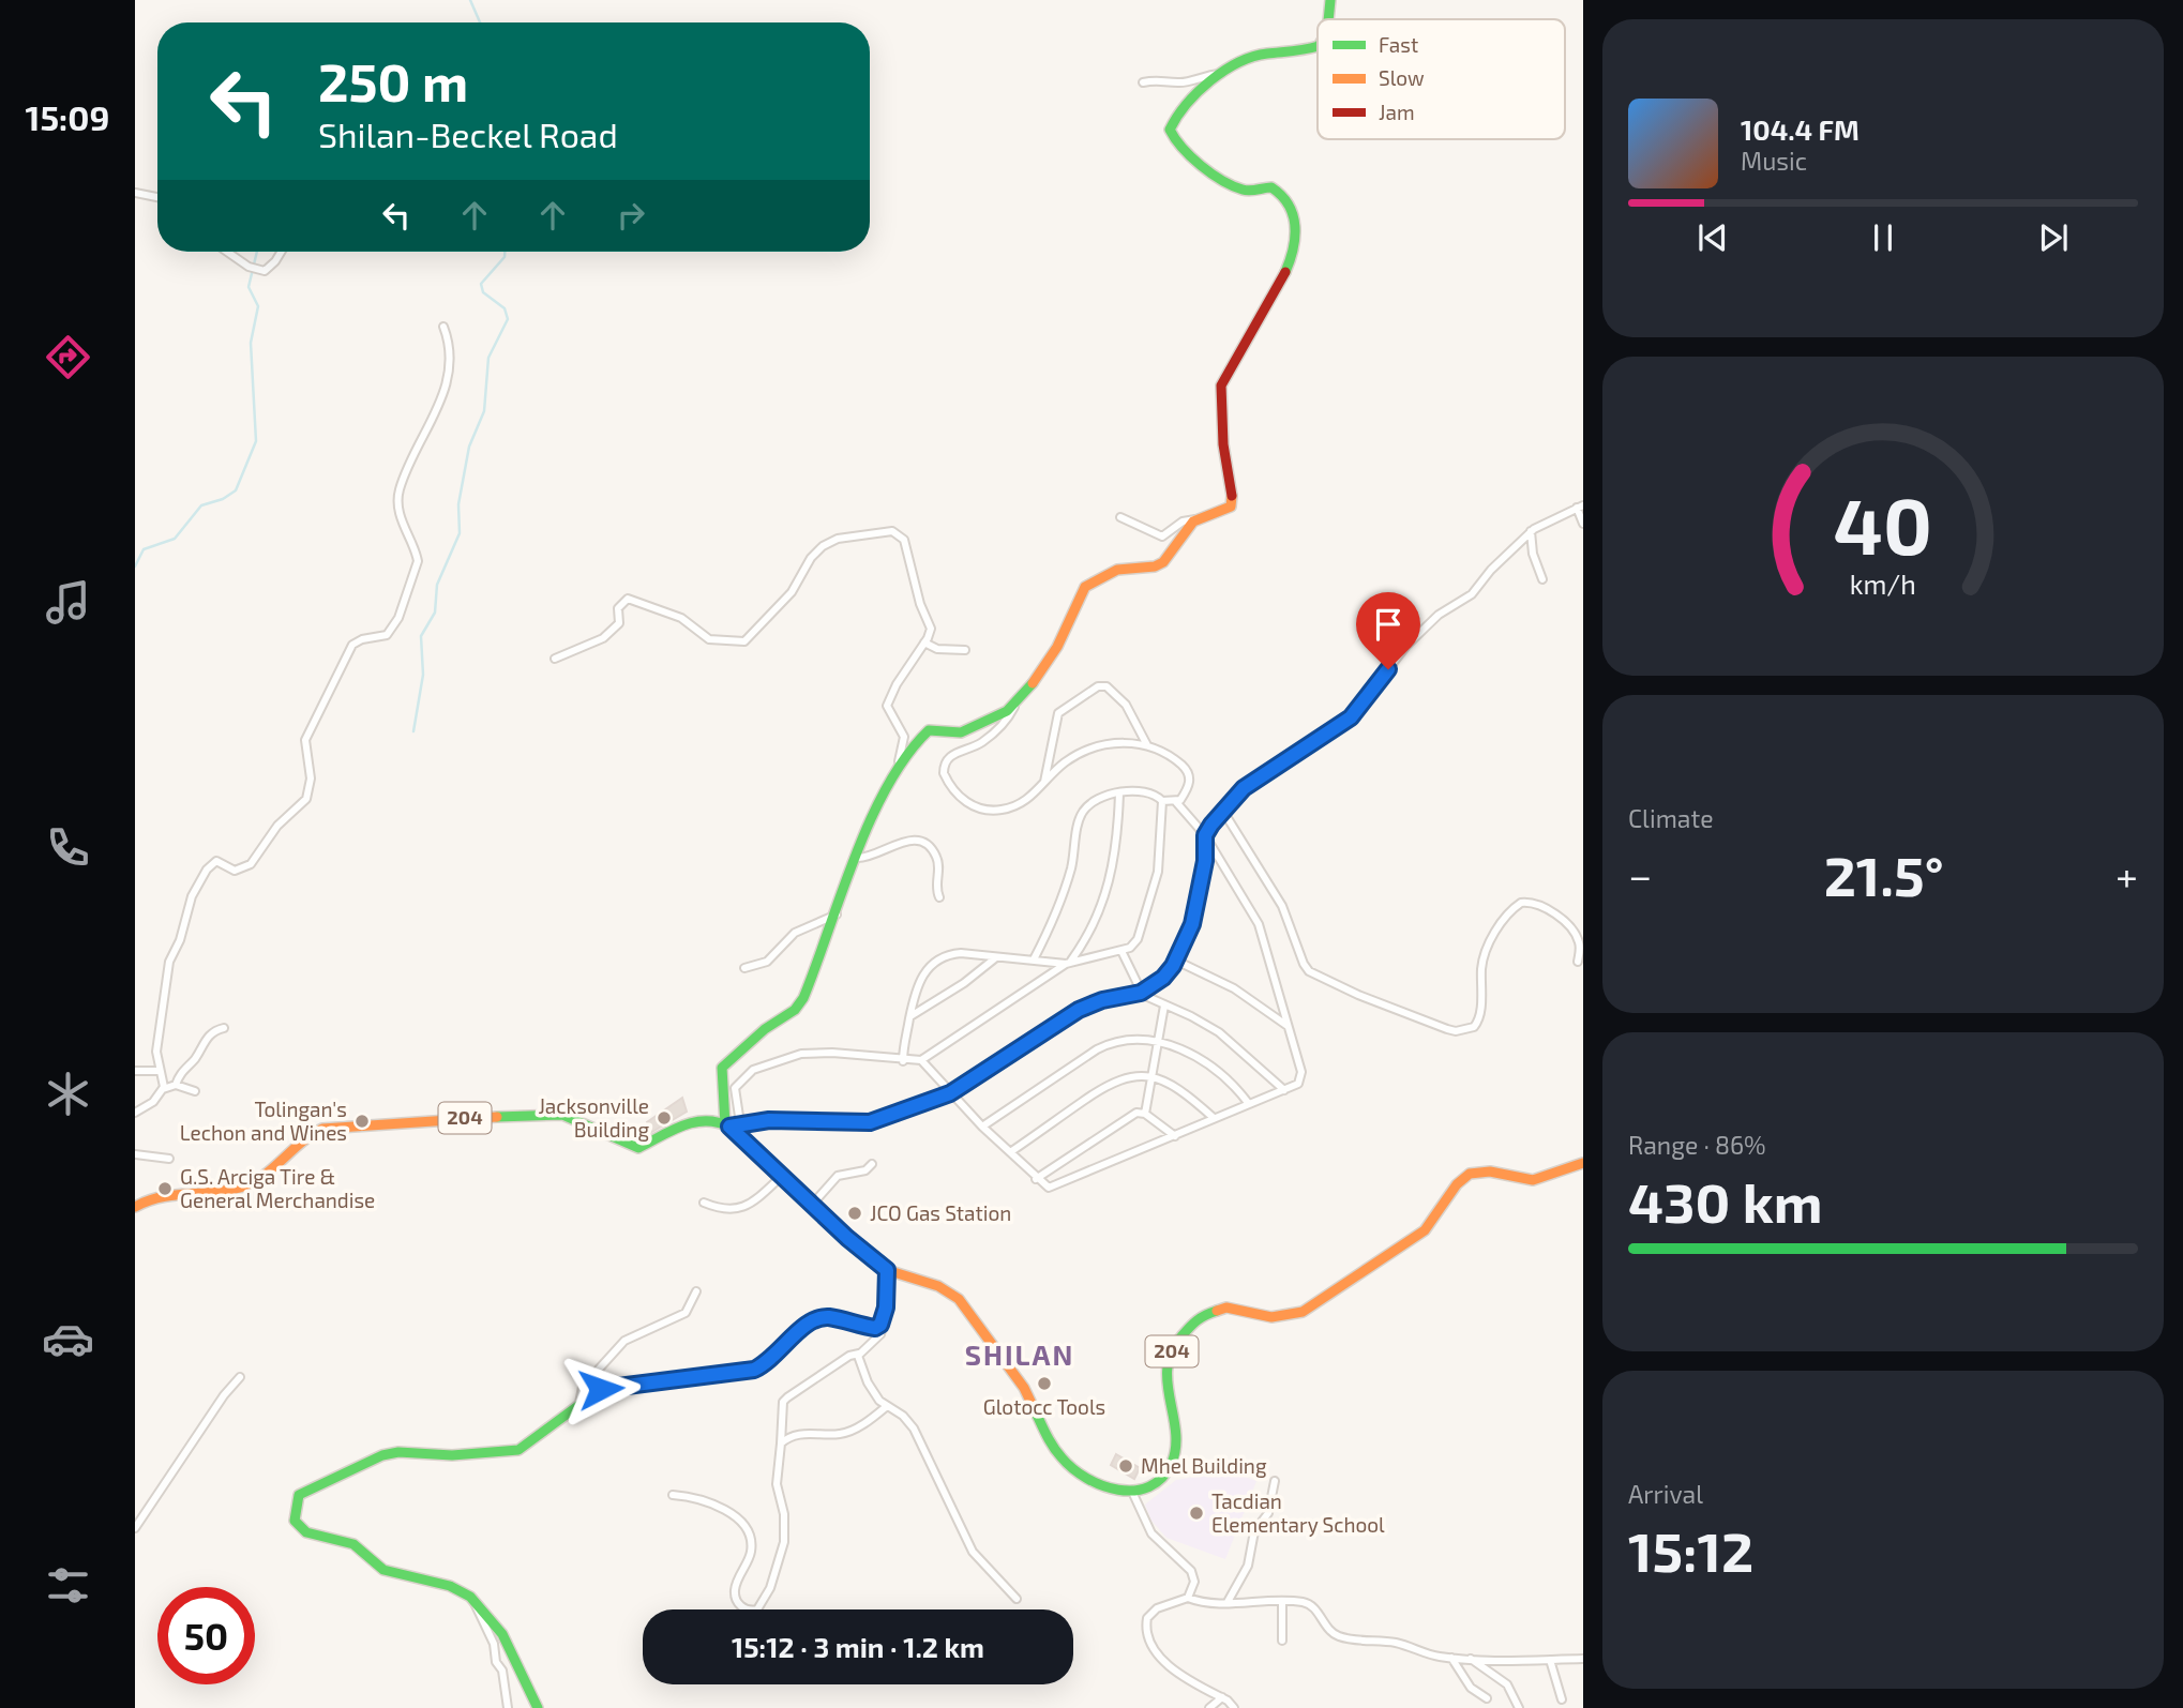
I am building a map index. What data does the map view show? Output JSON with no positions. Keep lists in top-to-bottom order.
{
  "streets": {
    "main road": ["204"]
  },
  "districts": ["SHILAN"],
  "places": [
    "Jacksonville Building",
    "Tolingan's Lechon and Wines",
    "G.S. Arciga Tire & General Merchandise",
    "JCO Gas Station",
    "Glotocc Tools",
    "Mhel Building",
    "Tacdian Elementary School"
  ],
  "legend": ["Fast", "Slow", "Jam"],
  "page": {
    "tabs": "15:09",
    "turn": ["250 m", "Shilan-Beckel Road"],
    "song": ["104.4 FM", "Music"],
    "tile": [
      "Climate",
      ["Range · 86%", "430 km"],
      ["Arrival", "15:12"]
    ],
    "heat": ["−", "21.5°", "+"],
    "limit": "50",
    "trip": "15:12 · 3 min · 1.2 km",
    "gauge": ["40", "km/h"]
  }
}
